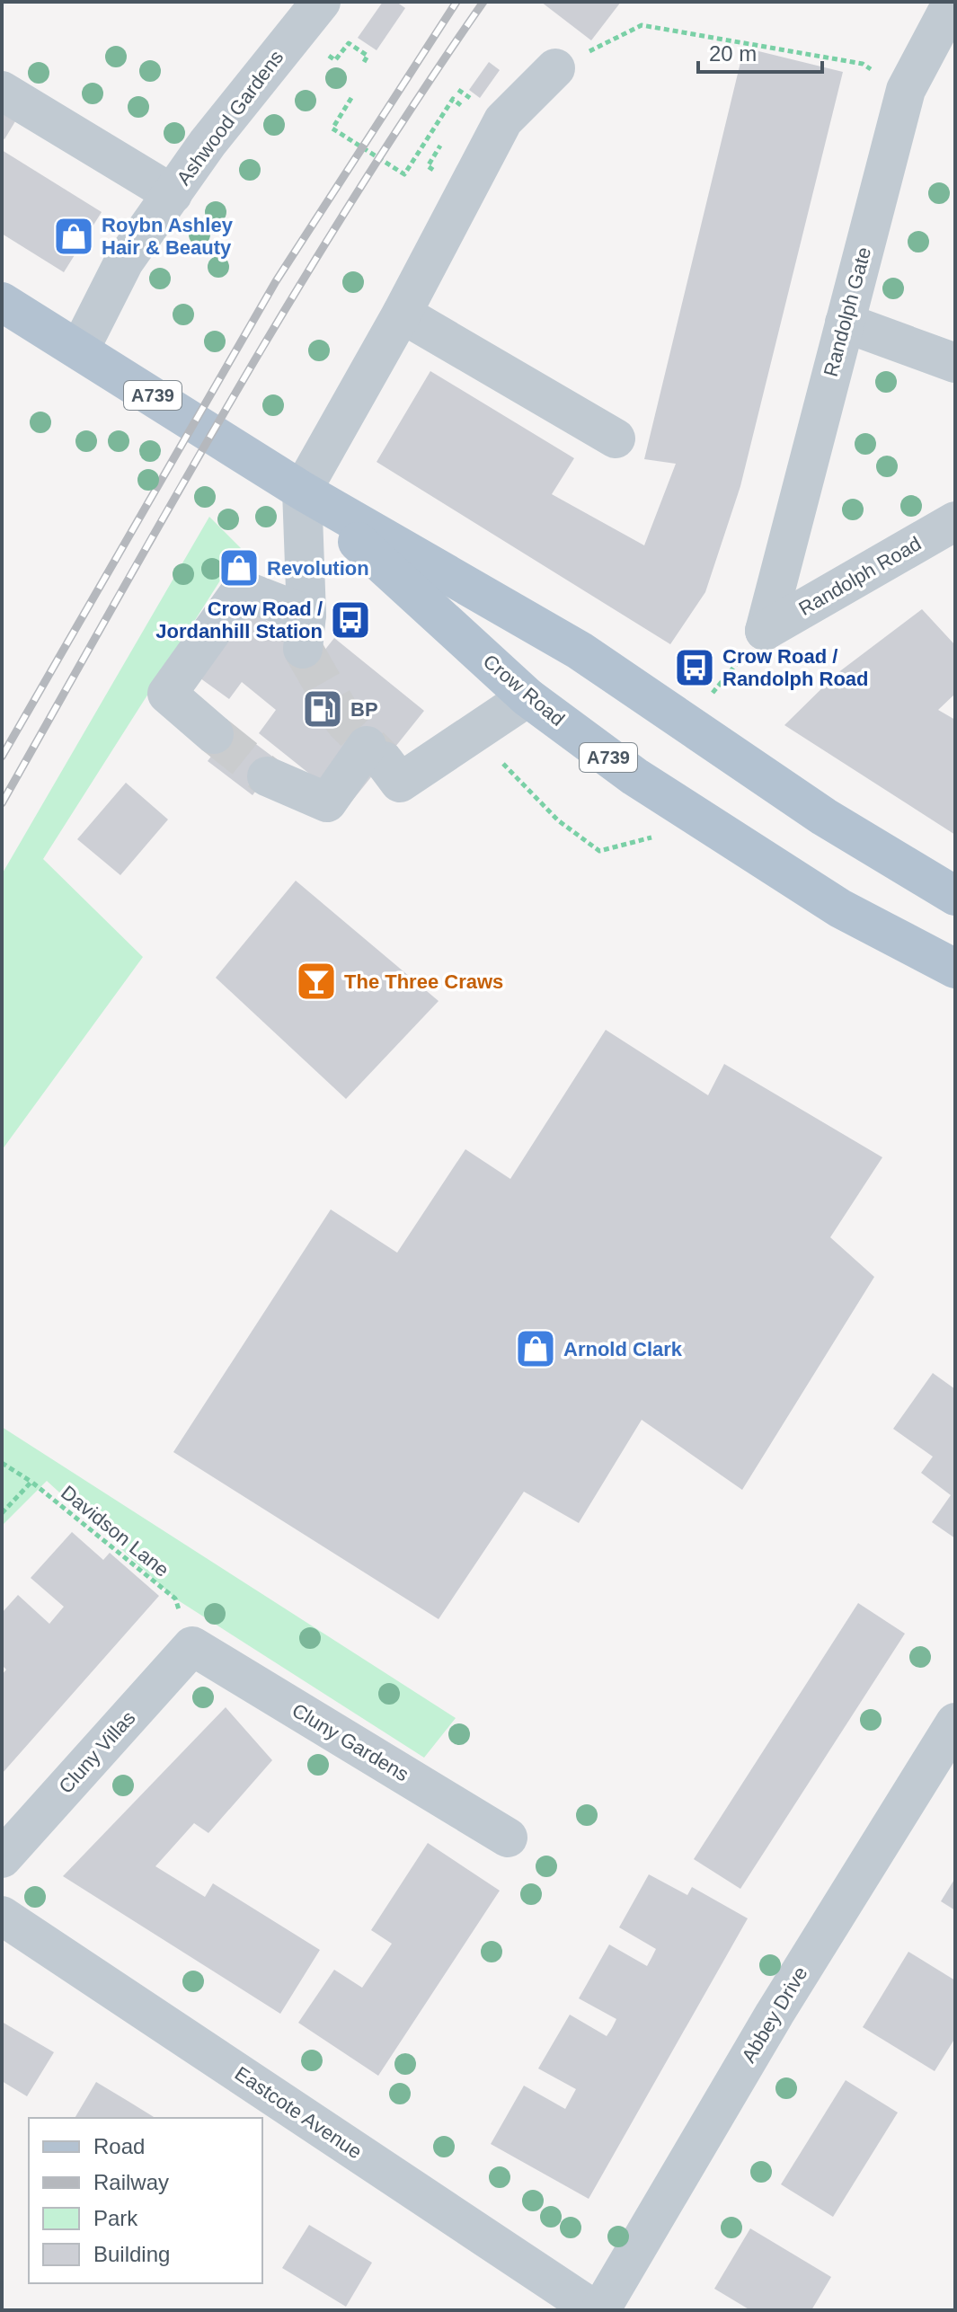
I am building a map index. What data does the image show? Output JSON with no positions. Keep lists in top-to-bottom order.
{
  "streets": {
    "main road": ["A739", "Crow Road"],
    "street": [
      "Ashwood Gardens",
      "Randolph Gate",
      "Randolph Road",
      "Cluny Gardens",
      "Cluny Villas",
      "Abbey Drive",
      "Eastcote Avenue"
    ],
    "path": ["Davidson Lane"]
  },
  "crossings": [
    ["Ashwood Gardens", "Crow Road"],
    ["Randolph Gate", "Randolph Road"],
    ["Davidson Lane", "Cluny Gardens"],
    ["Davidson Lane", "Cluny Villas"],
    ["Cluny Gardens", "Cluny Villas"],
    ["Abbey Drive", "Eastcote Avenue"]
  ],
  "places": {
    "shop": ["Roybn Ashley Hair & Beauty", "Revolution", "Arnold Clark"],
    "bus stop": ["Crow Road / Jordanhill Station", "Crow Road / Randolph Road"],
    "fuel station": ["BP"],
    "bar": ["The Three Craws"]
  },
  "legend": [
    "Road",
    "Railway",
    "Park",
    "Building"
  ],
  "scale_bar": "20 m"
}
